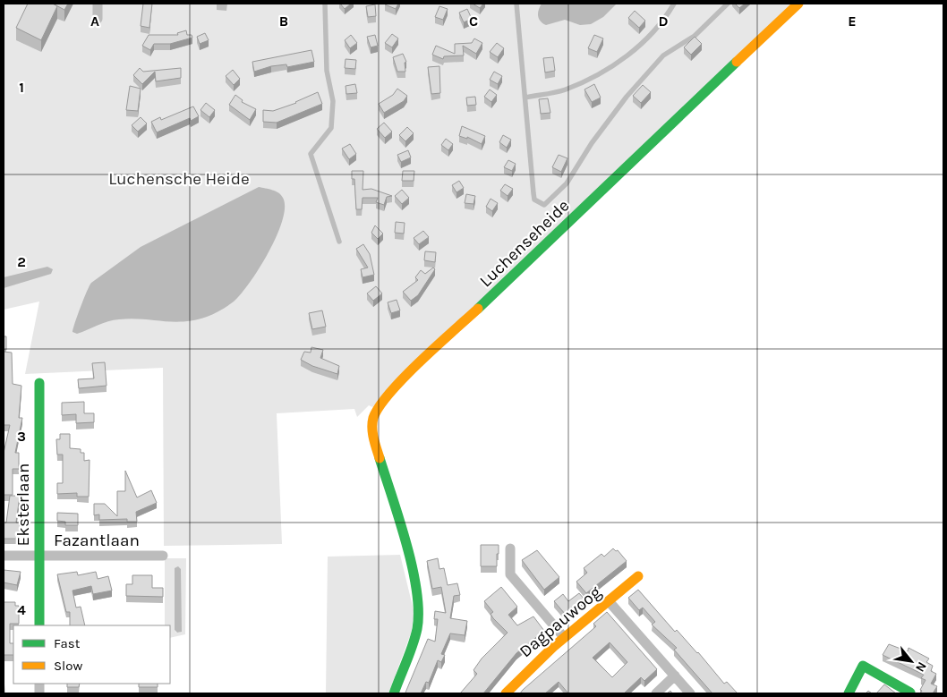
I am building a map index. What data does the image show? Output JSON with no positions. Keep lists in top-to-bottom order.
{
  "streets": {
    "street": [
      "Luchenseheide",
      "Eksterlaan",
      "Fazantlaan",
      "Dagpauwoog"
    ]
  },
  "crossings": [
    ["Eksterlaan", "Fazantlaan"]
  ],
  "parks": ["Luchensche Heide"],
  "legend": ["Fast", "Slow"],
  "north": "bottom right",
  "grid": {
    "columns": [
      "A",
      "B",
      "C",
      "D",
      "E"
    ],
    "rows": [
      "1",
      "2",
      "3",
      "4"
    ]
  }
}
